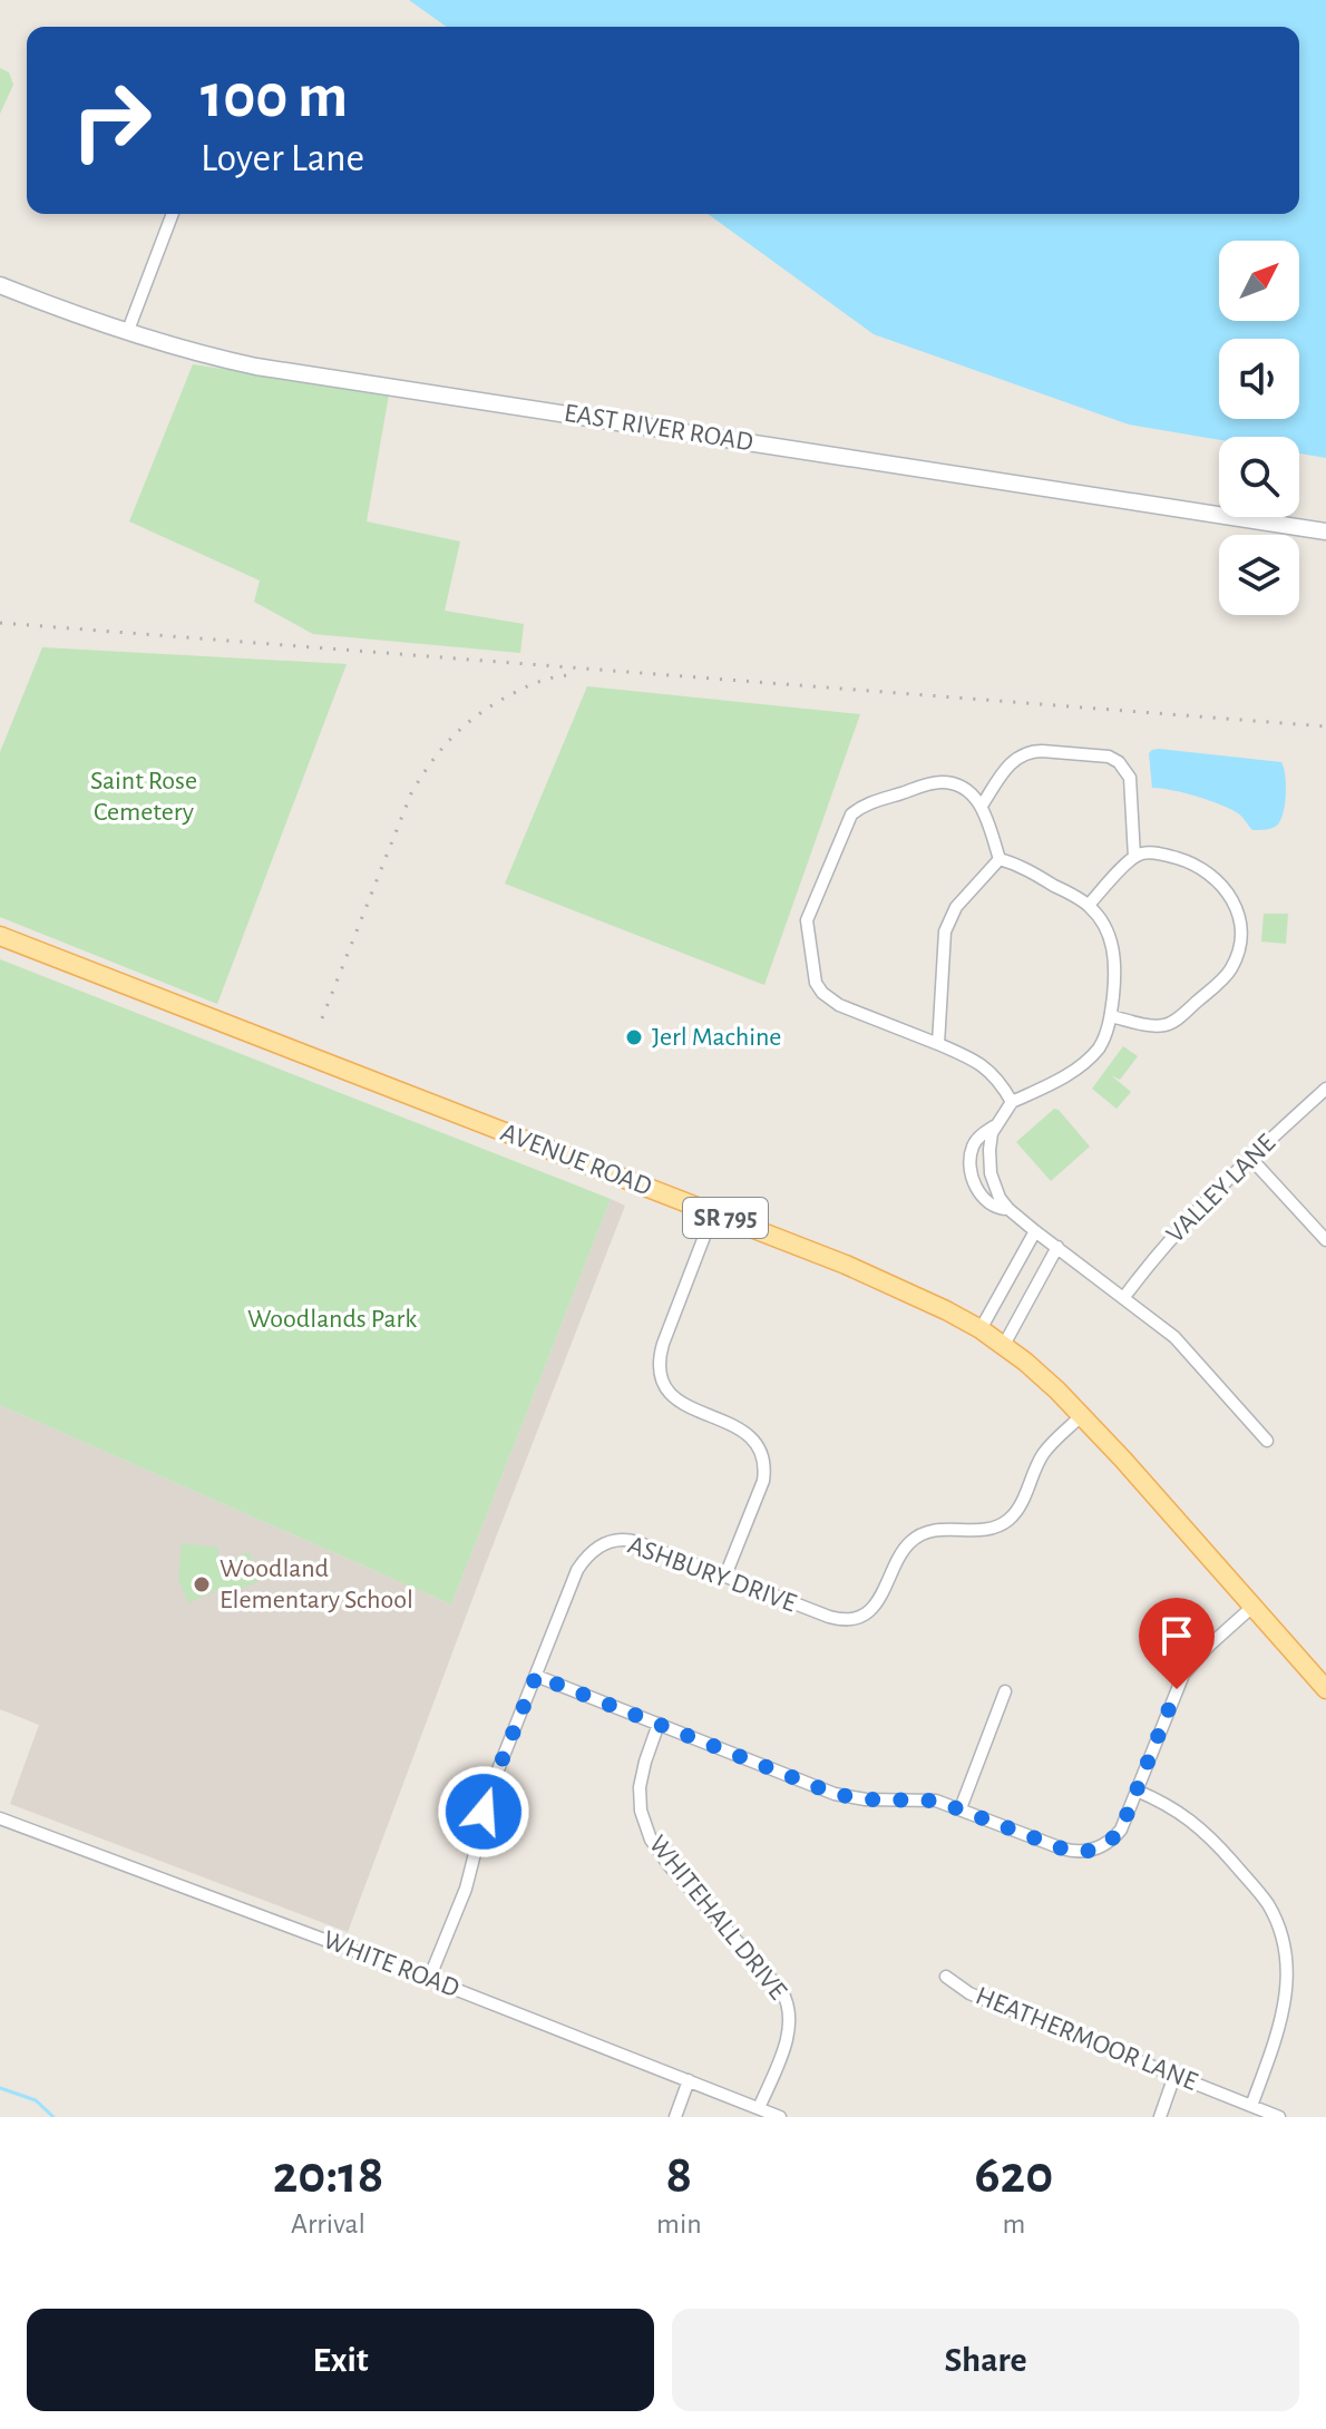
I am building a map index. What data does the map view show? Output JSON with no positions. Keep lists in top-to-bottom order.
{
  "streets": {
    "main road": ["EAST RIVER ROAD", "AVENUE ROAD", "SR 795"],
    "street": [
      "VALLEY LANE",
      "ASHBURY DRIVE",
      "WHITEHALL DRIVE",
      "WHITE ROAD",
      "HEATHERMOOR LANE"
    ]
  },
  "crossings": [
    ["AVENUE ROAD", "ASHBURY DRIVE"],
    ["ASHBURY DRIVE", "WHITE ROAD"],
    ["WHITEHALL DRIVE", "WHITE ROAD"]
  ],
  "parks": ["Saint Rose Cemetery", "Woodlands Park"],
  "places": ["Jerl Machine", "Woodland Elementary School"],
  "north": "top right",
  "page": {
    "turn": ["100 m", "Loyer Lane"],
    "eta": [
      "20:18",
      "Arrival",
      "8",
      "min",
      "620",
      "m"
    ],
    "buttons": ["Exit", "Share"]
  }
}
